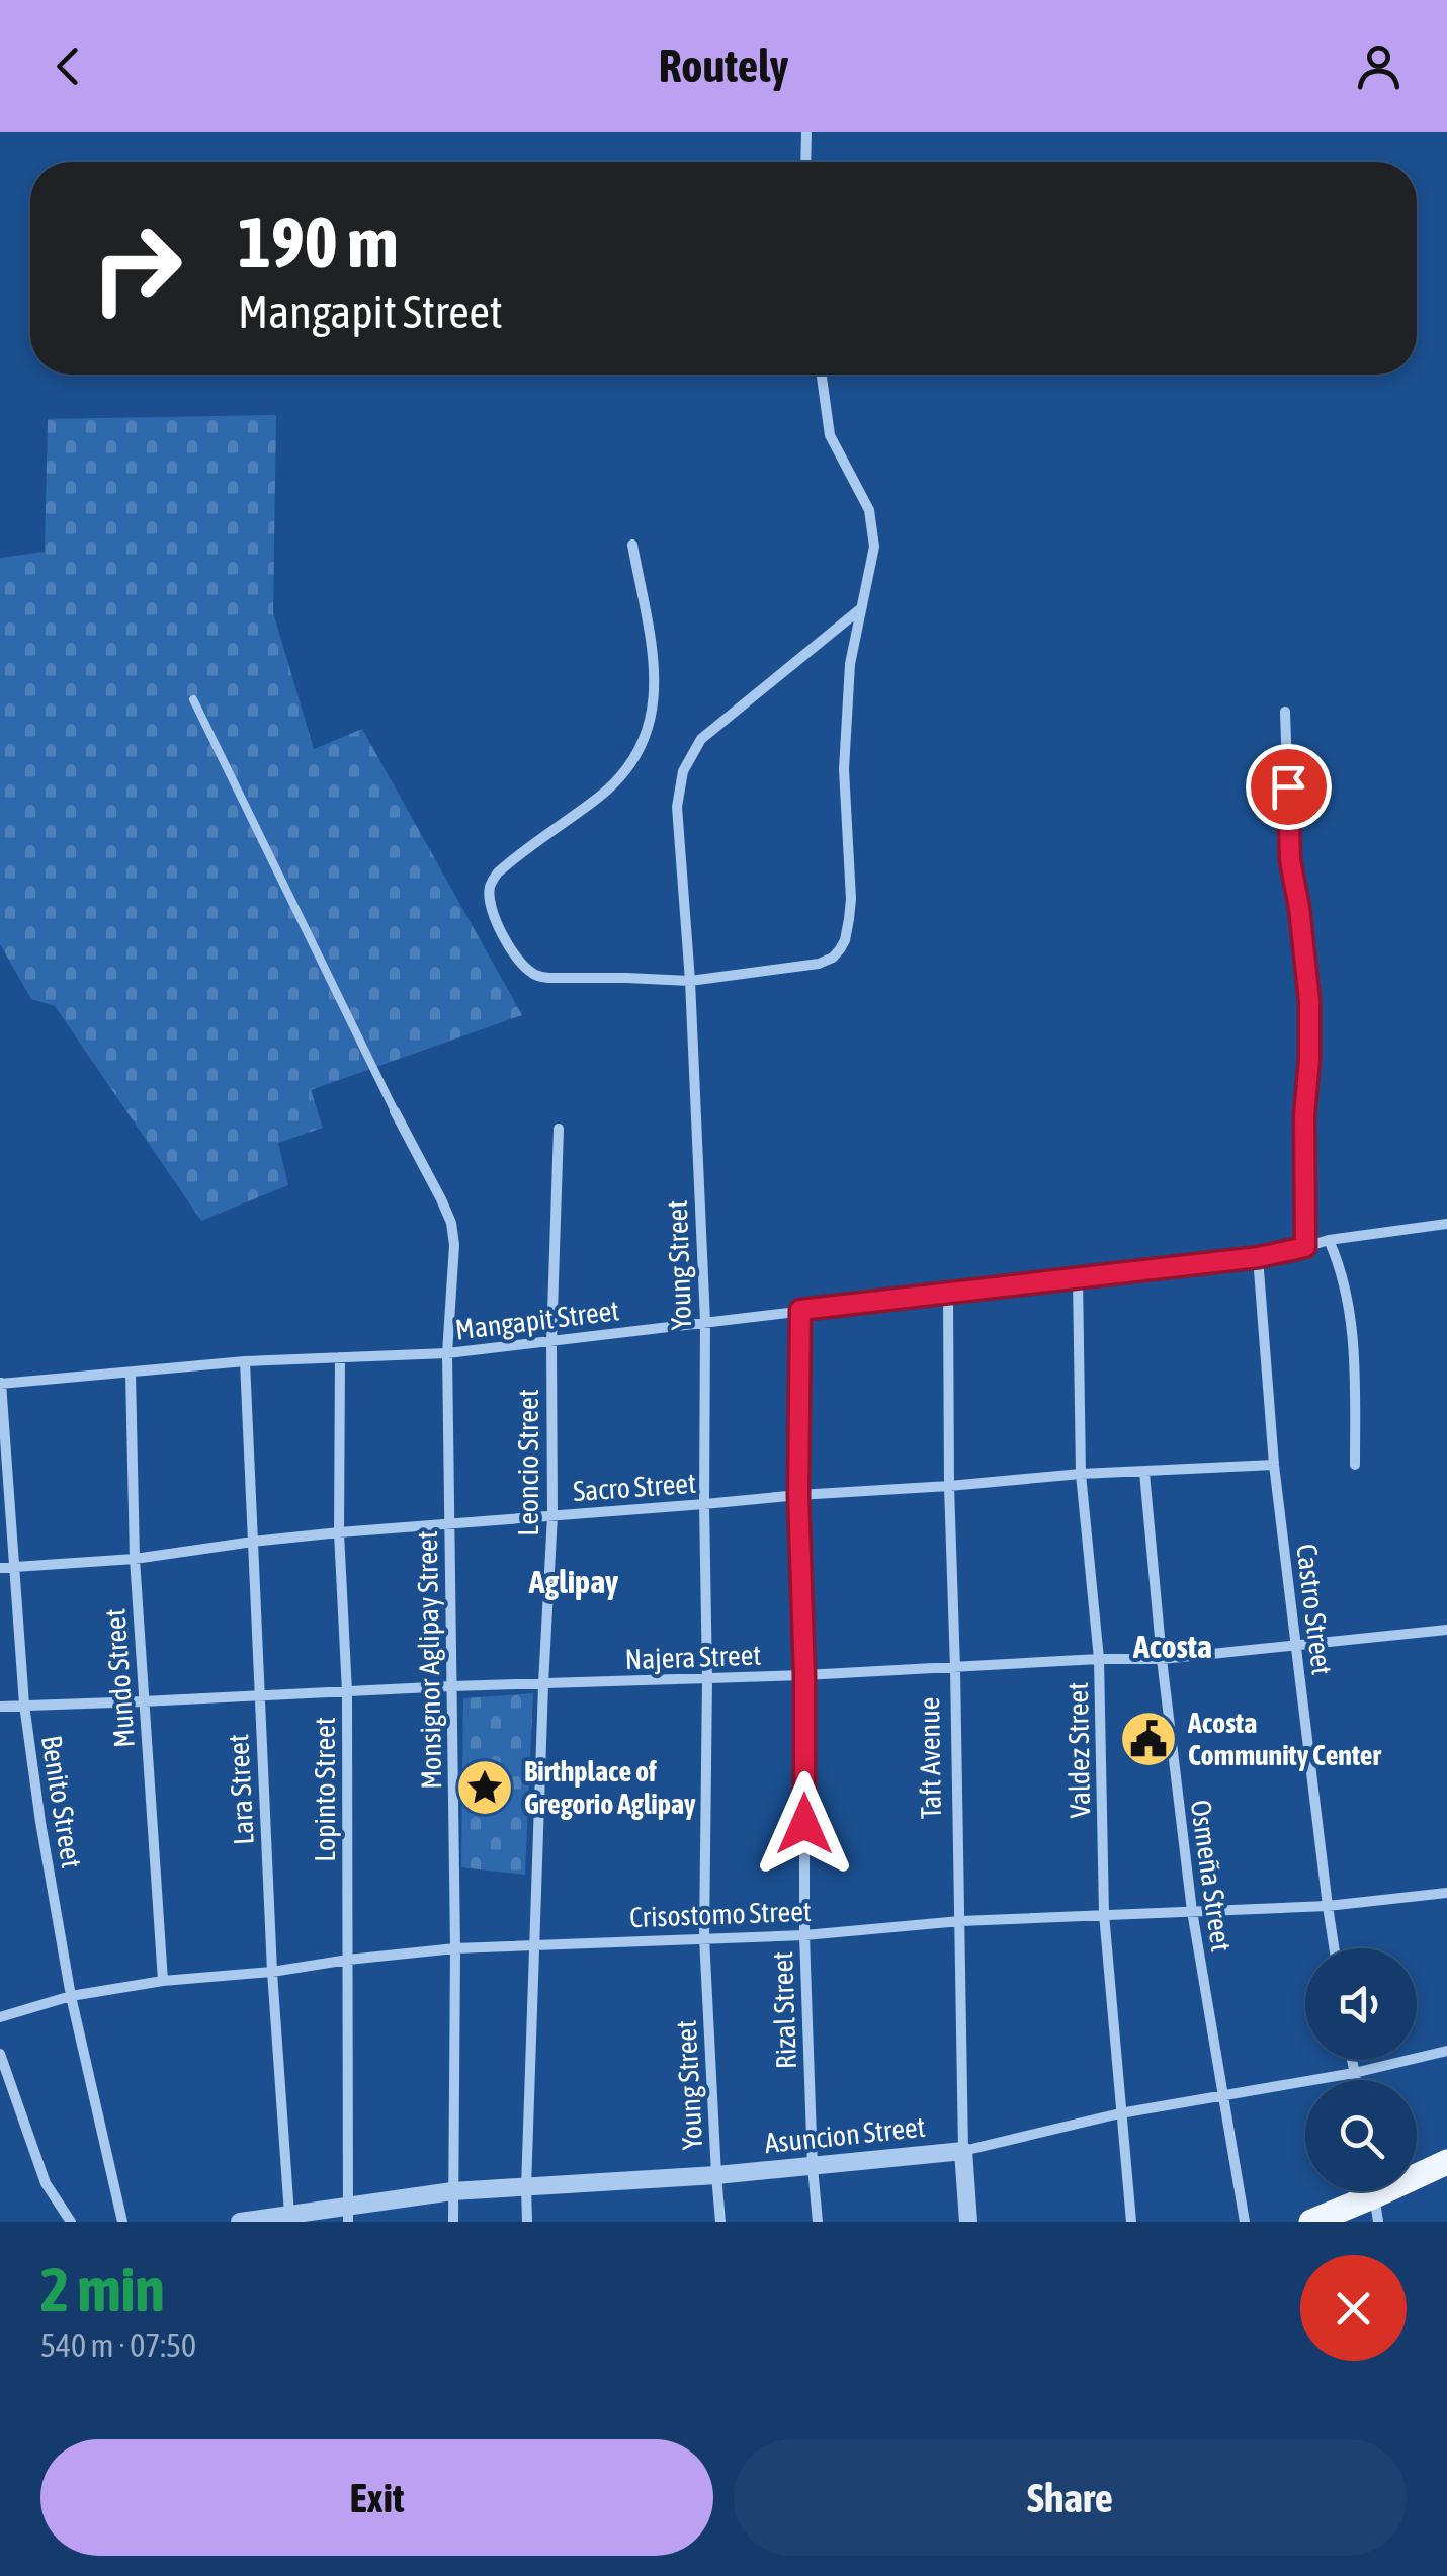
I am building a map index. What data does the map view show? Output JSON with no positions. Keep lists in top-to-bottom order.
{
  "streets": {
    "street": [
      "Young Street",
      "Mangapit Street",
      "Leoncio Street",
      "Sacro Street",
      "Castro Street",
      "Najera Street",
      "Monsignor Aglipay Street",
      "Mundo Street",
      "Valdez Street",
      "Taft Avenue",
      "Lara Street",
      "Lopinto Street",
      "Benito Street",
      "Osmeña Street",
      "Crisostomo Street",
      "Rizal Street",
      "Asuncion Street"
    ]
  },
  "crossings": [
    ["Young Street", "Mangapit Street"],
    ["Young Street", "Sacro Street"],
    ["Young Street", "Najera Street"],
    ["Young Street", "Crisostomo Street"],
    ["Young Street", "Asuncion Street"],
    ["Mangapit Street", "Leoncio Street"],
    ["Mangapit Street", "Castro Street"],
    ["Mangapit Street", "Monsignor Aglipay Street"],
    ["Mangapit Street", "Mundo Street"],
    ["Mangapit Street", "Valdez Street"],
    ["Mangapit Street", "Taft Avenue"],
    ["Mangapit Street", "Lara Street"],
    ["Mangapit Street", "Lopinto Street"],
    ["Mangapit Street", "Benito Street"],
    ["Mangapit Street", "Rizal Street"],
    ["Leoncio Street", "Sacro Street"],
    ["Leoncio Street", "Najera Street"],
    ["Leoncio Street", "Crisostomo Street"],
    ["Leoncio Street", "Asuncion Street"],
    ["Sacro Street", "Castro Street"],
    ["Sacro Street", "Monsignor Aglipay Street"],
    ["Sacro Street", "Mundo Street"],
    ["Sacro Street", "Valdez Street"],
    ["Sacro Street", "Taft Avenue"],
    ["Sacro Street", "Lara Street"],
    ["Sacro Street", "Lopinto Street"],
    ["Sacro Street", "Benito Street"],
    ["Sacro Street", "Osmeña Street"],
    ["Sacro Street", "Rizal Street"],
    ["Castro Street", "Najera Street"],
    ["Castro Street", "Crisostomo Street"],
    ["Najera Street", "Monsignor Aglipay Street"],
    ["Najera Street", "Mundo Street"],
    ["Najera Street", "Valdez Street"],
    ["Najera Street", "Taft Avenue"],
    ["Najera Street", "Lara Street"],
    ["Najera Street", "Lopinto Street"],
    ["Najera Street", "Benito Street"],
    ["Najera Street", "Osmeña Street"],
    ["Najera Street", "Rizal Street"],
    ["Monsignor Aglipay Street", "Crisostomo Street"],
    ["Monsignor Aglipay Street", "Asuncion Street"],
    ["Mundo Street", "Crisostomo Street"],
    ["Valdez Street", "Crisostomo Street"],
    ["Valdez Street", "Asuncion Street"],
    ["Taft Avenue", "Crisostomo Street"],
    ["Taft Avenue", "Asuncion Street"],
    ["Lara Street", "Crisostomo Street"],
    ["Lara Street", "Asuncion Street"],
    ["Lopinto Street", "Crisostomo Street"],
    ["Lopinto Street", "Asuncion Street"],
    ["Benito Street", "Crisostomo Street"],
    ["Osmeña Street", "Crisostomo Street"],
    ["Osmeña Street", "Asuncion Street"],
    ["Crisostomo Street", "Rizal Street"],
    ["Rizal Street", "Asuncion Street"]
  ],
  "districts": ["Aglipay", "Acosta"],
  "places": {
    "public building": ["Acosta Community Center"],
    "place": ["Birthplace of Gregorio Aglipay"]
  },
  "page": {
    "header": "Routely",
    "turn": ["190 m", "Mangapit Street"],
    "heading": ["2 min", "540 m · 07:50"],
    "buttons": ["Exit", "Share"]
  }
}
